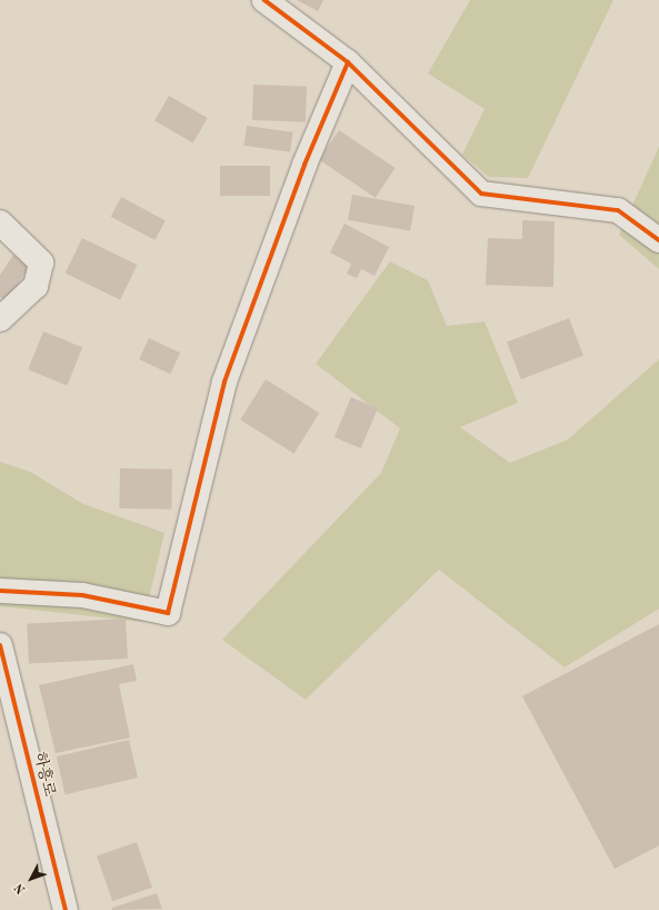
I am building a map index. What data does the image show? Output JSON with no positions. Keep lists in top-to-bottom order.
{
  "streets": {
    "street": ["하흥로"]
  },
  "north": "bottom left"
}
